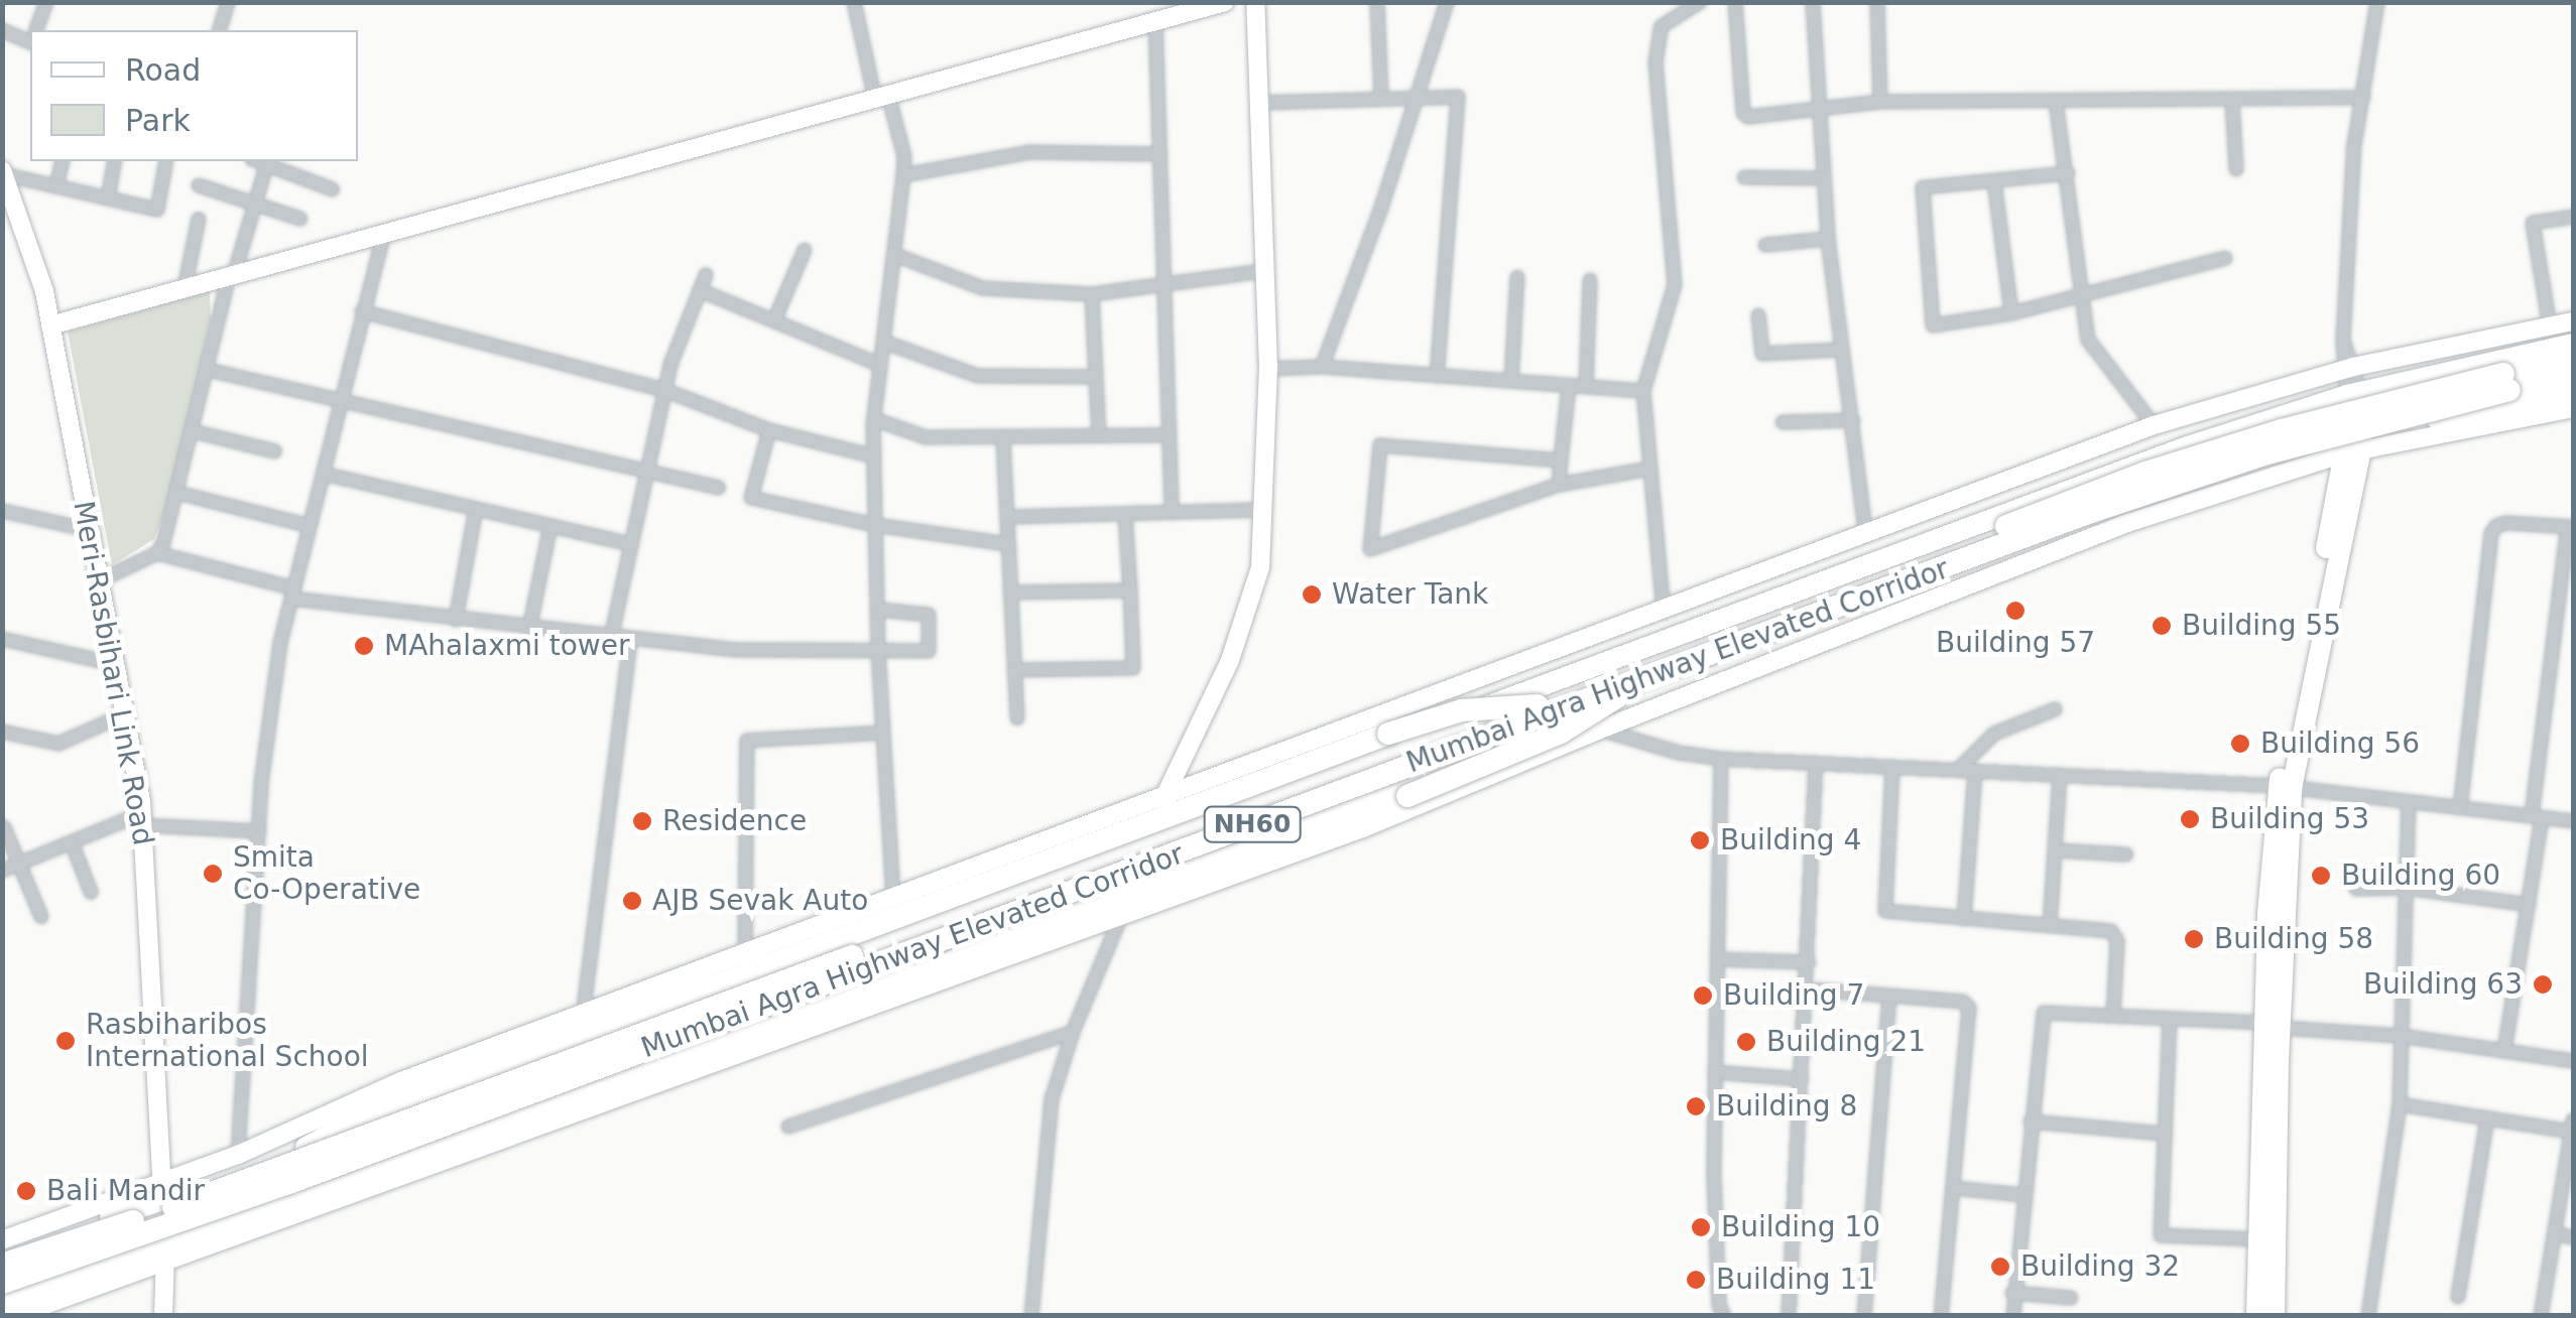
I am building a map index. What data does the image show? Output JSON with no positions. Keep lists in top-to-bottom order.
{
  "streets": {
    "highway": ["Mumbai Agra Highway Elevated Corridor", "NH60"],
    "street": ["Meri-Rasbihari Link Road"]
  },
  "crossings": [
    ["Mumbai Agra Highway Elevated Corridor", "NH60"]
  ],
  "places": [
    "Water Tank",
    "Building 57",
    "Building 55",
    "MAhalaxmi tower",
    "Building 56",
    "Building 53",
    "Residence",
    "Building 4",
    "Smita Co-Operative",
    "Building 60",
    "AJB Sevak Auto",
    "Building 58",
    "Building 63",
    "Building 7",
    "Rasbiharibos International School",
    "Building 21",
    "Building 8",
    "Bali Mandir",
    "Building 10",
    "Building 32",
    "Building 11"
  ],
  "legend": ["Road", "Park"]
}
